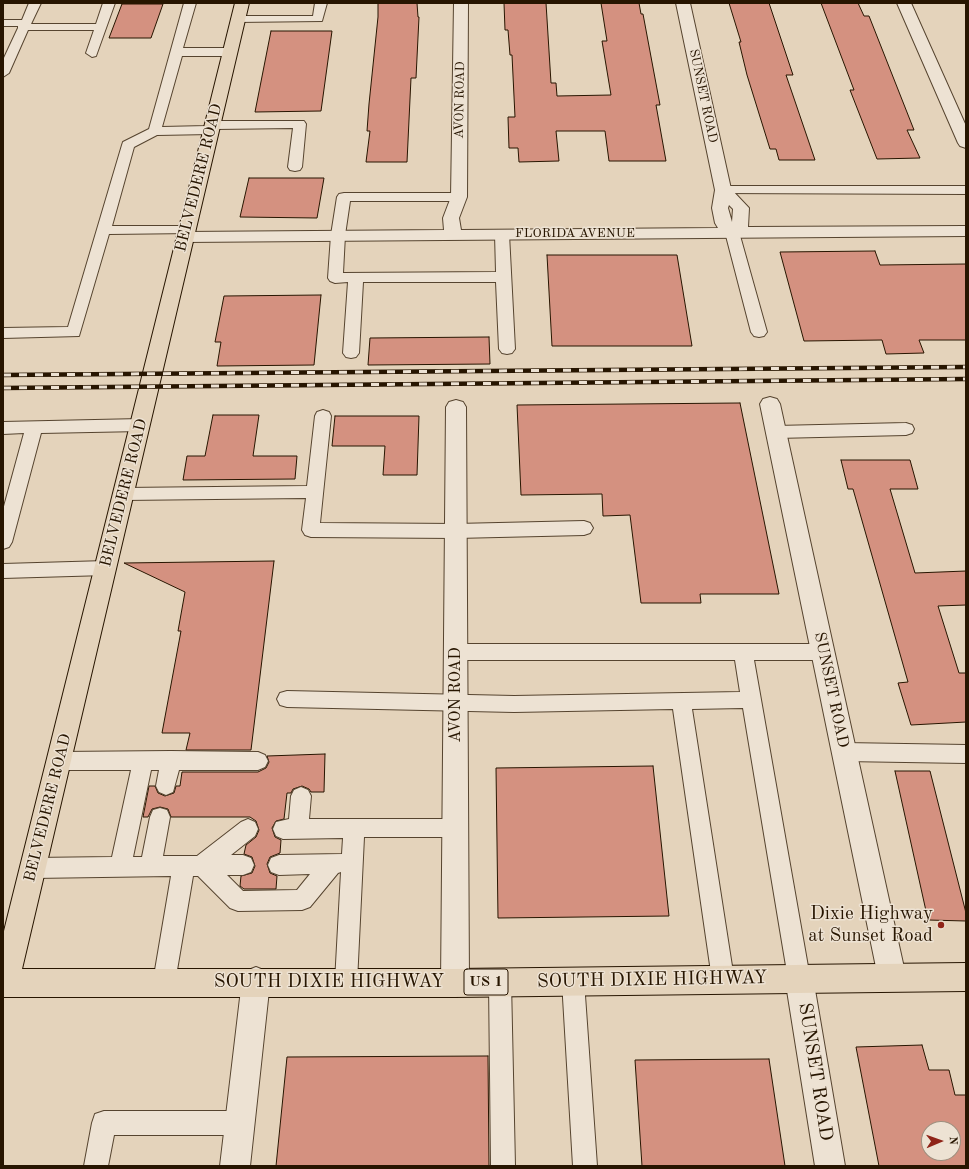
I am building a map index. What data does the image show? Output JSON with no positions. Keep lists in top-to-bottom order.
{
  "streets": {
    "main road": ["BELVEDERE ROAD", "SOUTH DIXIE HIGHWAY", "US 1"],
    "street": ["SUNSET ROAD", "AVON ROAD", "FLORIDA AVENUE"]
  },
  "crossings": [
    ["SUNSET ROAD", "FLORIDA AVENUE"],
    ["SUNSET ROAD", "SOUTH DIXIE HIGHWAY"],
    ["AVON ROAD", "FLORIDA AVENUE"],
    ["AVON ROAD", "SOUTH DIXIE HIGHWAY"],
    ["BELVEDERE ROAD", "FLORIDA AVENUE"],
    ["BELVEDERE ROAD", "SOUTH DIXIE HIGHWAY"]
  ],
  "places": ["Dixie Highway at Sunset Road"],
  "north": "right"
}
